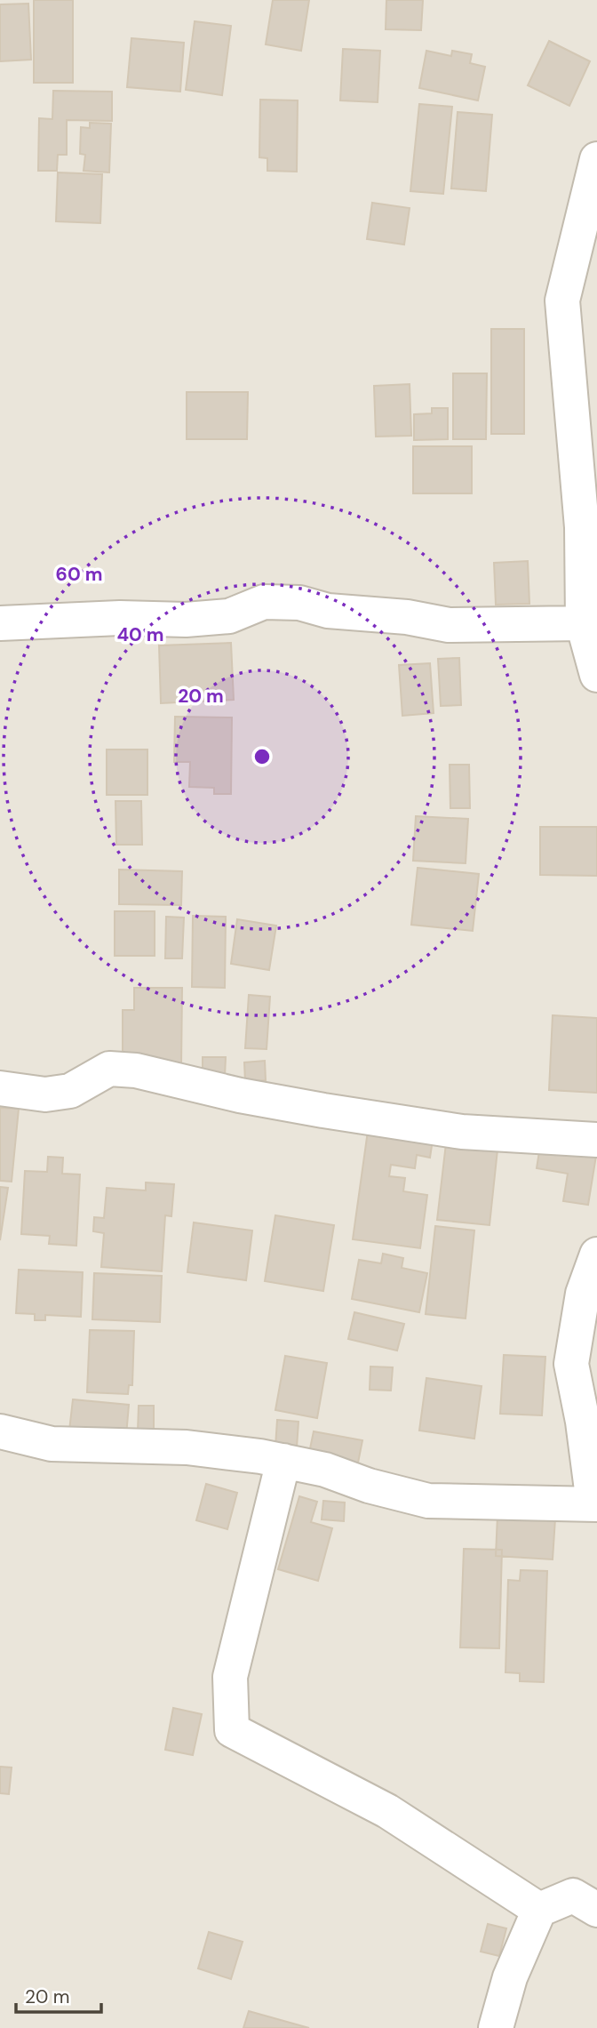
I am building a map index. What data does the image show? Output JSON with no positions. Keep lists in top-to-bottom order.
{
  "scale_bar": "20 m",
  "rings": ["60 m", "40 m", "20 m"]
}
